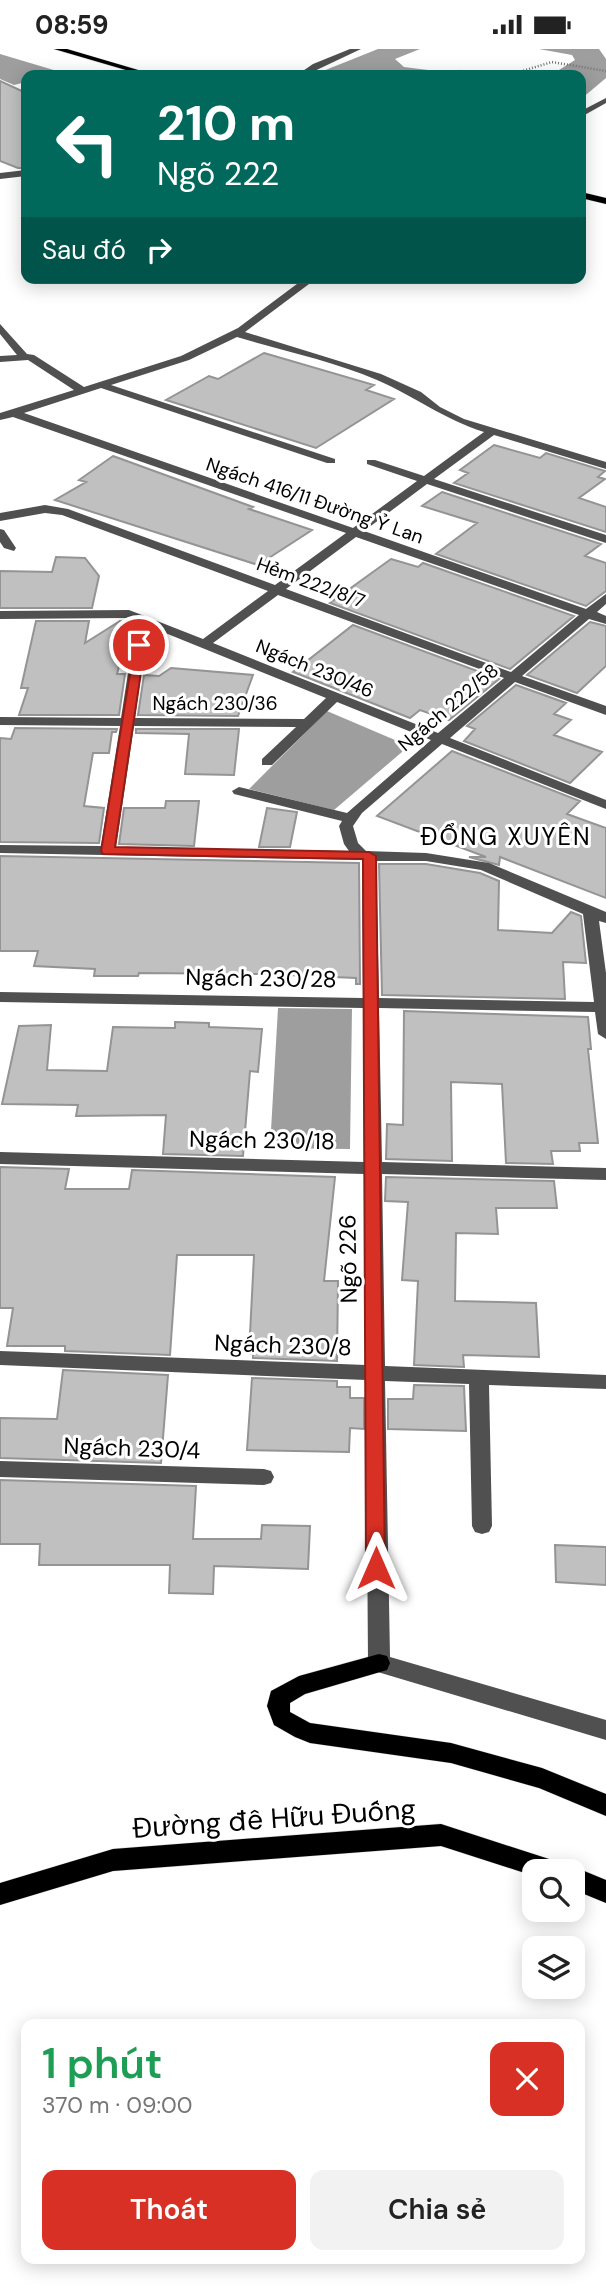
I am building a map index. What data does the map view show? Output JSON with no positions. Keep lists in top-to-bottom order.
{
  "streets": {
    "main road": ["Đường đê Hữu Đuống"],
    "street": [
      "Ngách 416/11 Đường Ỷ Lan",
      "Hẻm 222/8/7",
      "Ngách 230/46",
      "Ngách 230/36",
      "Ngách 222/58",
      "Ngách 230/28",
      "Ngách 230/18",
      "Ngõ 226",
      "Ngách 230/8",
      "Ngách 230/4"
    ]
  },
  "crossings": [
    ["Ngách 416/11 Đường Ỷ Lan", "Ngách 222/58"],
    ["Hẻm 222/8/7", "Ngách 222/58"],
    ["Ngách 230/46", "Ngách 230/36"],
    ["Ngách 230/46", "Ngách 222/58"],
    ["Ngách 230/28", "Ngõ 226"],
    ["Ngách 230/18", "Ngõ 226"],
    ["Ngõ 226", "Ngách 230/8"]
  ],
  "districts": ["ĐỔNG XUYÊN"],
  "page": {
    "status": "08:59",
    "turn": ["210 m", "Ngõ 222"],
    "then": "Sau đó",
    "heading": ["1 phút", "370 m · 09:00"],
    "buttons": ["Thoát", "Chia sẻ"]
  }
}
